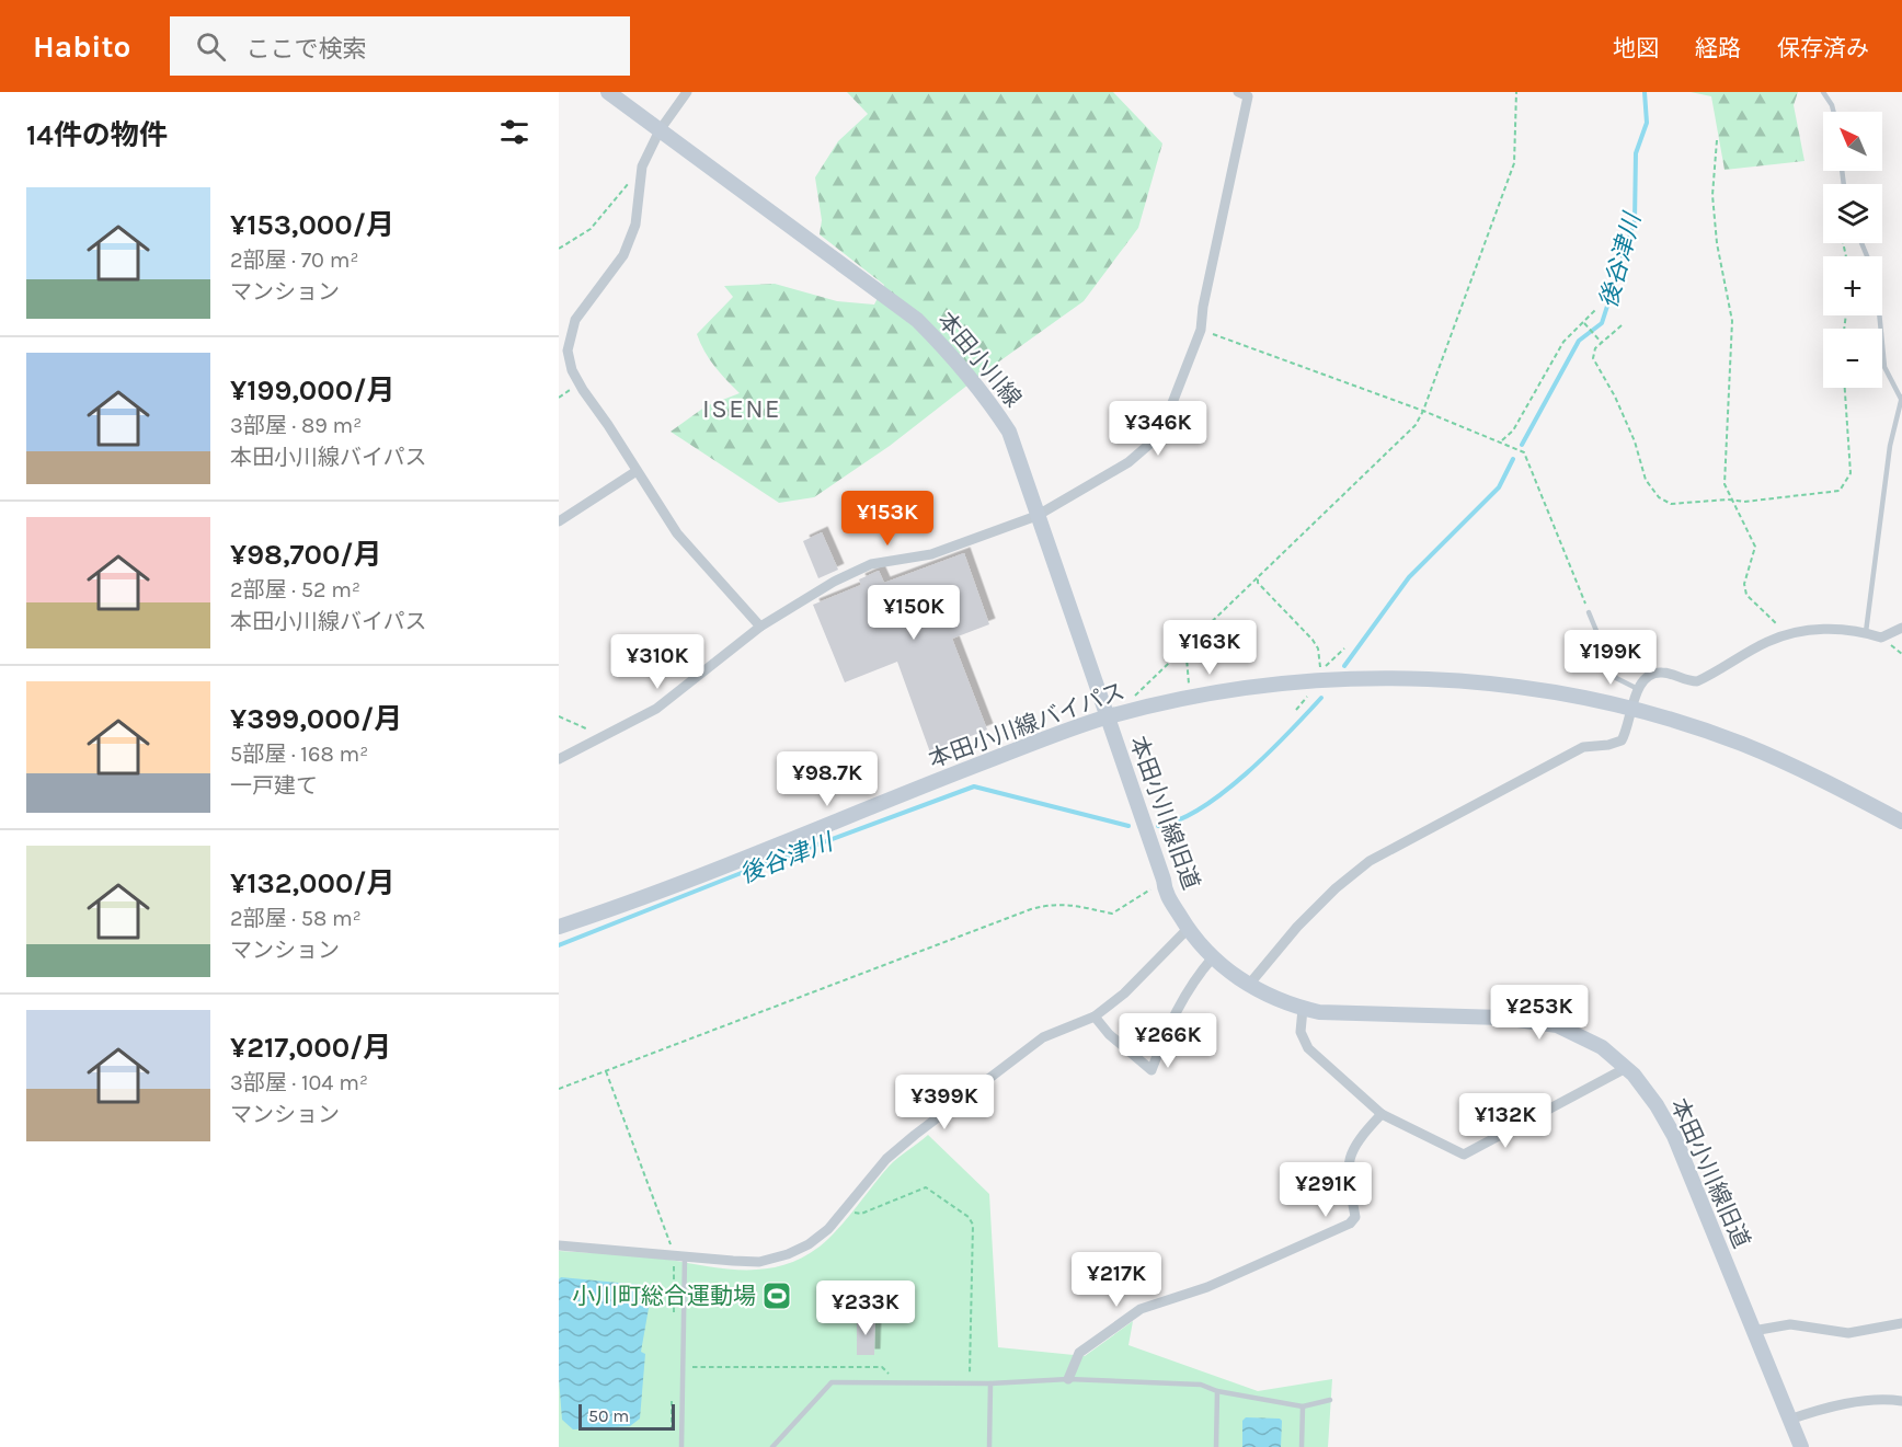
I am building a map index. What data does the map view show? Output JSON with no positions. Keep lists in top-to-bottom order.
{
  "streets": {
    "street": ["本田小川線", "本田小川線バイパス", "本田小川線旧道"]
  },
  "crossings": [
    ["本田小川線", "本田小川線バイパス"],
    ["本田小川線", "本田小川線旧道"],
    ["本田小川線バイパス", "本田小川線旧道"]
  ],
  "districts": ["ISENE"],
  "water": ["後谷津川"],
  "places": {
    "sports": ["小川町総合運動場"]
  },
  "scale_bar": "50 m",
  "north": "top left",
  "page": {
    "header": "Habito",
    "search": "ここで検索",
    "nav": ["地図", "経路", "保存済み"],
    "heading": "14件の物件",
    "map_buttons": ["+", "−"],
    "list": [
      {
        "name": "¥153,000/月",
        "note": "2部屋 · 70 m² · マンション"
      },
      {
        "name": "¥199,000/月",
        "note": "3部屋 · 89 m² · 本田小川線バイパス"
      },
      {
        "name": "¥98,700/月",
        "note": "2部屋 · 52 m² · 本田小川線バイパス"
      },
      {
        "name": "¥399,000/月",
        "note": "5部屋 · 168 m² · 一戸建て"
      },
      {
        "name": "¥132,000/月",
        "note": "2部屋 · 58 m² · マンション"
      },
      {
        "name": "¥217,000/月",
        "note": "3部屋 · 104 m² · マンション"
      }
    ],
    "price": [
      "¥346K",
      "¥153K",
      "¥150K",
      "¥163K",
      "¥199K",
      "¥310K",
      "¥98.7K",
      "¥253K",
      "¥266K",
      "¥399K",
      "¥132K",
      "¥291K",
      "¥217K",
      "¥233K"
    ],
    "scale": "50 m"
  }
}
